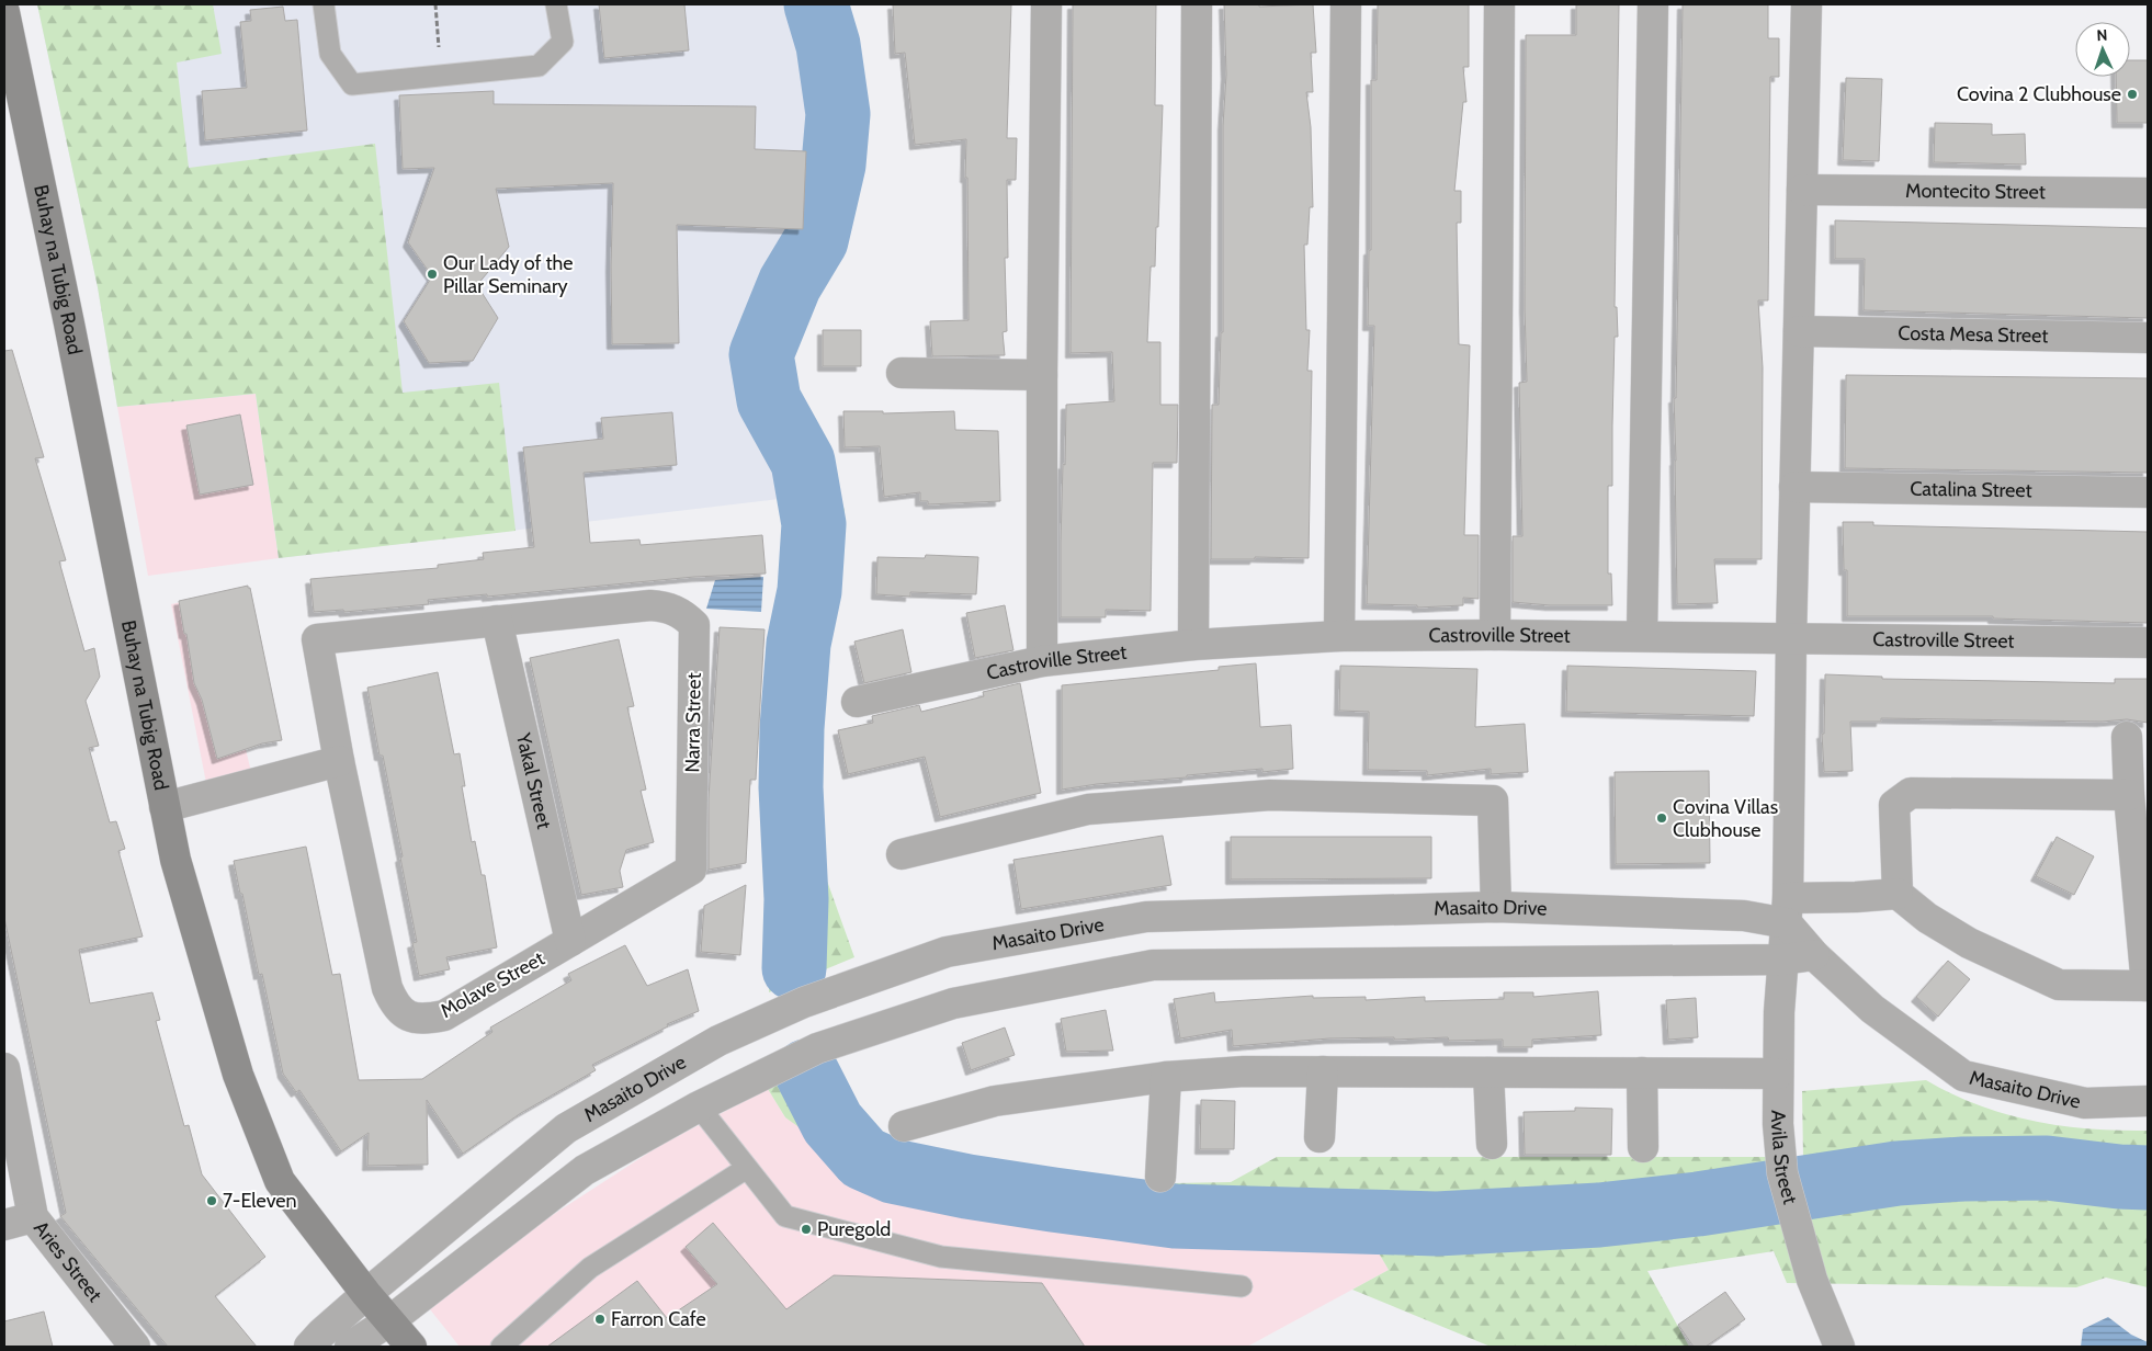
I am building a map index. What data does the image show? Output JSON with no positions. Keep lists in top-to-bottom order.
{
  "streets": {
    "main road": ["Buhay na Tubig Road"],
    "street": [
      "Montecito Street",
      "Costa Mesa Street",
      "Catalina Street",
      "Castroville Street",
      "Narra Street",
      "Yakal Street",
      "Masaito Drive",
      "Molave Street",
      "Avila Street",
      "Aries Street"
    ]
  },
  "crossings": [
    ["Montecito Street", "Avila Street"],
    ["Buhay na Tubig Road", "Masaito Drive"],
    ["Costa Mesa Street", "Avila Street"],
    ["Catalina Street", "Avila Street"],
    ["Castroville Street", "Avila Street"],
    ["Narra Street", "Molave Street"],
    ["Yakal Street", "Molave Street"],
    ["Masaito Drive", "Avila Street"]
  ],
  "places": [
    "Covina 2 Clubhouse",
    "Our Lady of the Pillar Seminary",
    "Covina Villas Clubhouse",
    "7-Eleven",
    "Puregold",
    "Farron Cafe"
  ],
  "north": "top"
}
